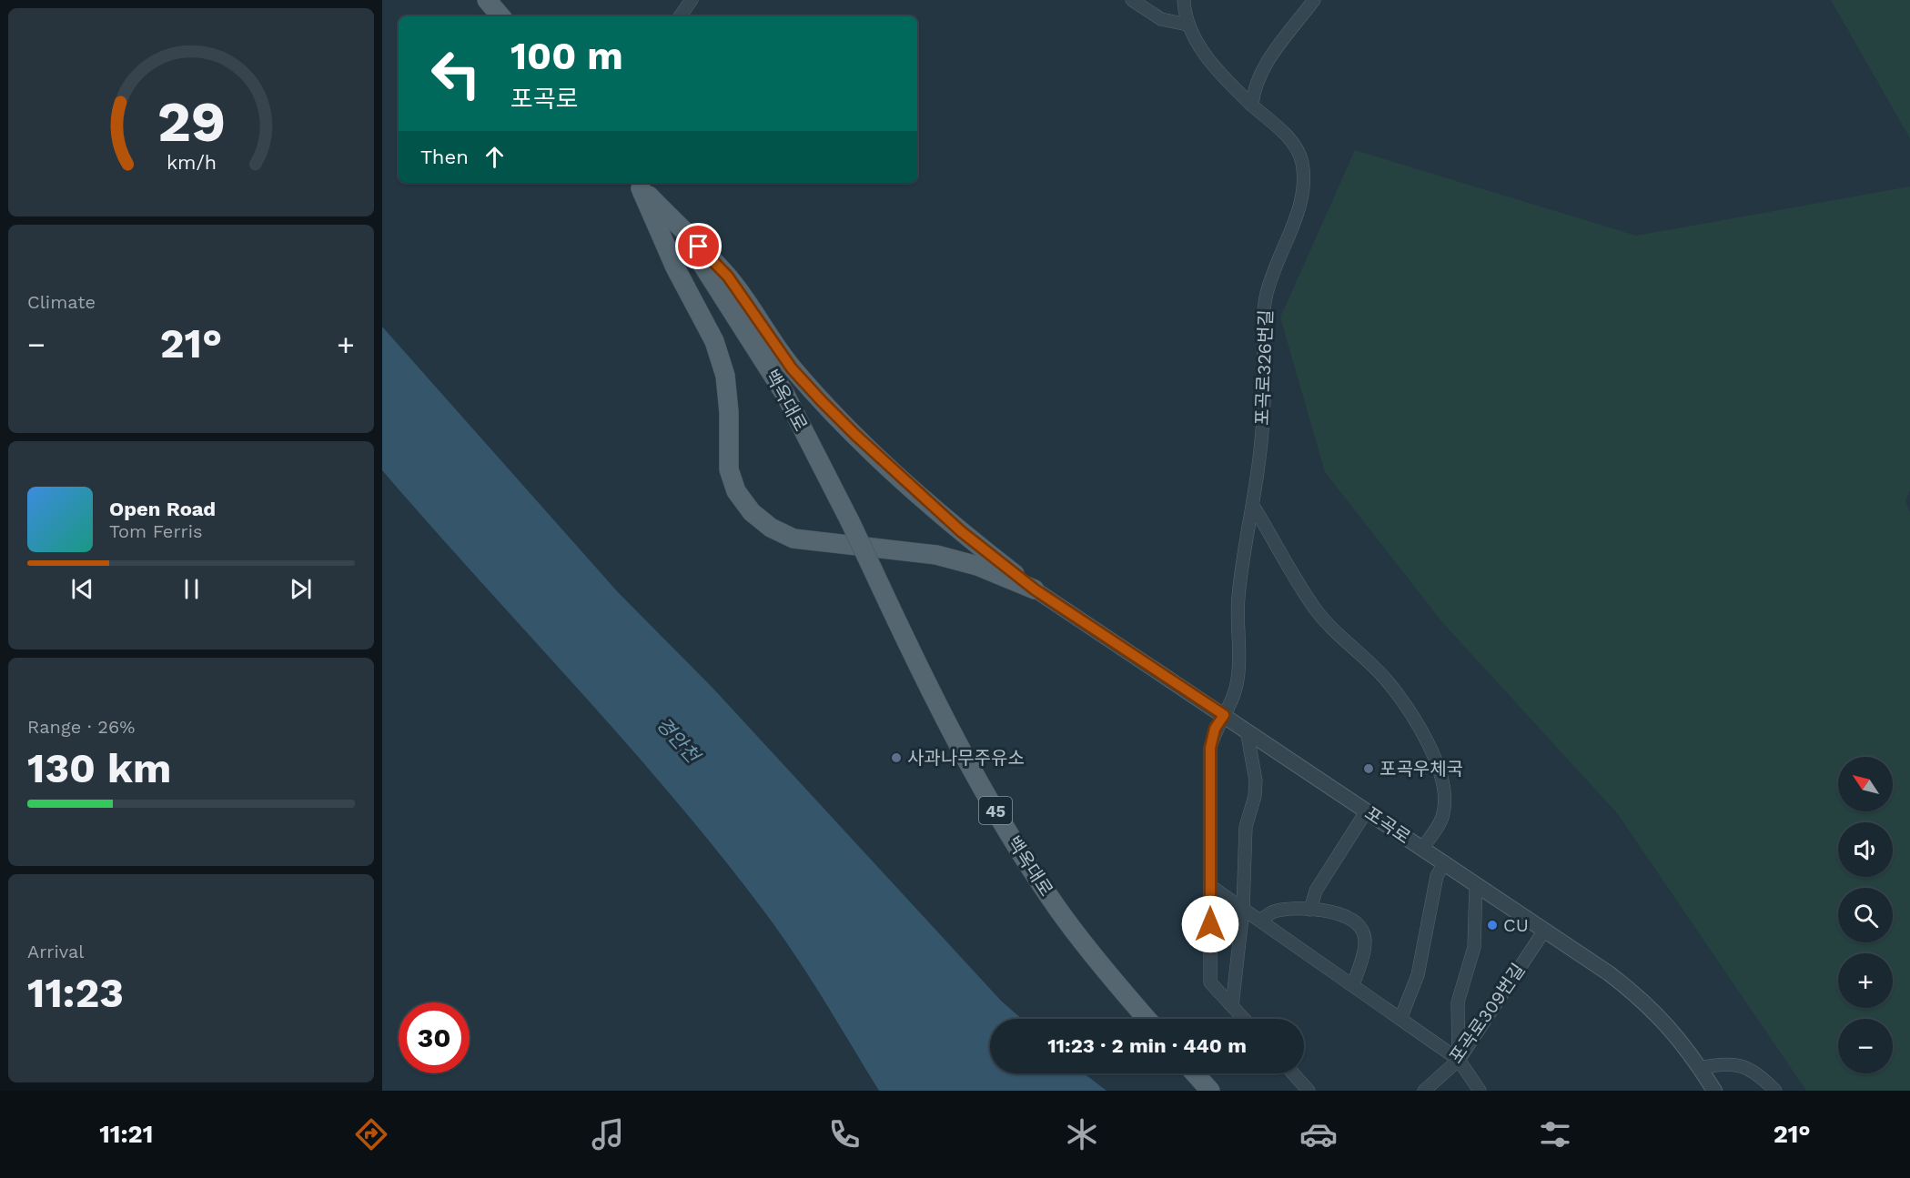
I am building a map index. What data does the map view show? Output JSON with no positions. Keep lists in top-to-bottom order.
{
  "streets": {
    "main road": ["백옥대로", "45"],
    "street": ["포곡로326번길", "포곡로", "포곡로309번길"]
  },
  "crossings": [
    ["포곡로326번길", "포곡로"],
    ["포곡로", "포곡로309번길"]
  ],
  "water": ["경안천"],
  "places": ["사과나무주유소", "포곡우체국", "CU"],
  "north": "top left",
  "page": {
    "turn": ["100 m", "포곡로"],
    "then": "Then",
    "tile": [
      "Climate",
      ["Range · 26%", "130 km"],
      ["Arrival", "11:23"]
    ],
    "heat": ["−", "21°", "+"],
    "song": ["Open Road", "Tom Ferris"],
    "map_buttons": ["+", "−"],
    "limit": "30",
    "trip": "11:23 · 2 min · 440 m",
    "tabs": ["11:21", "21°"],
    "gauge": ["29", "km/h"]
  }
}
